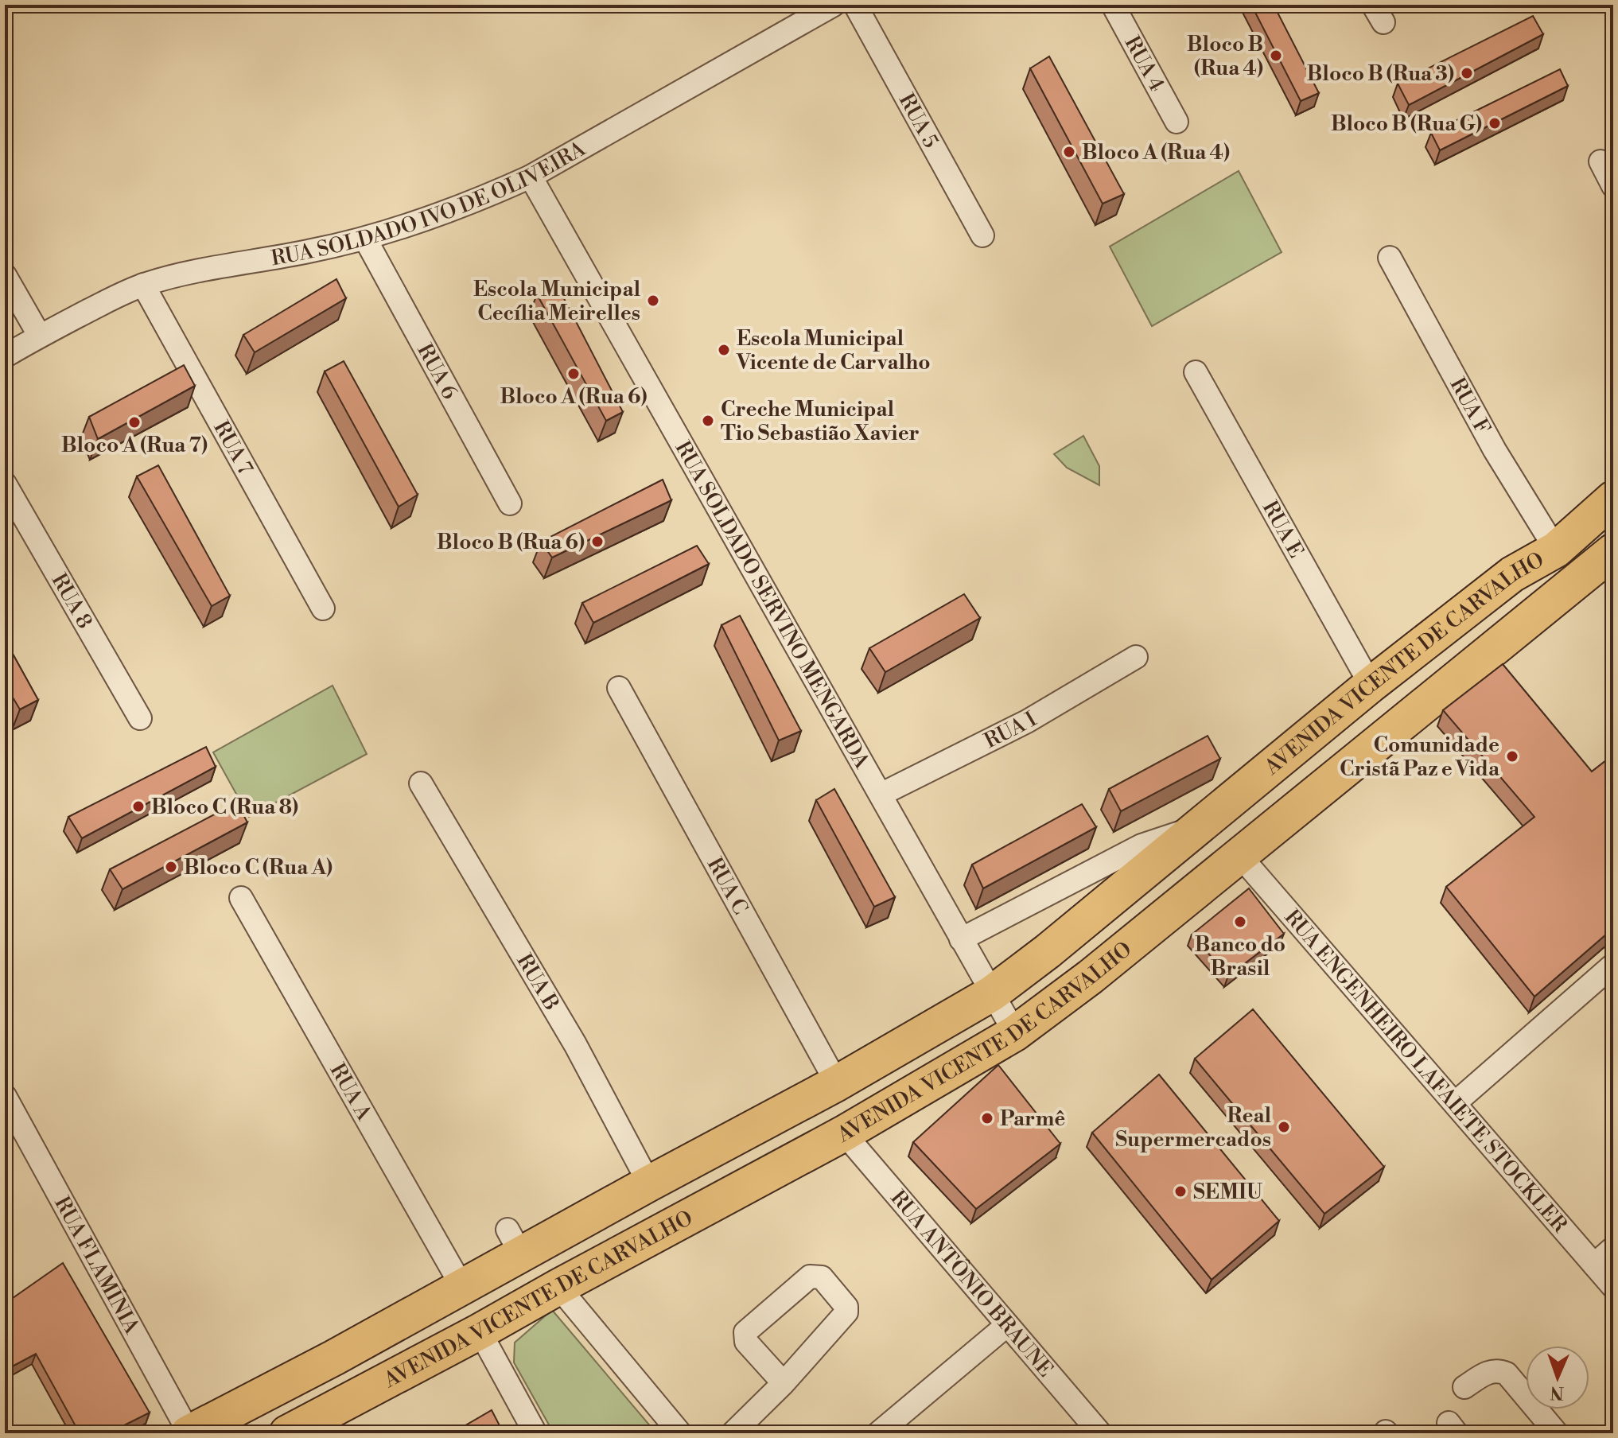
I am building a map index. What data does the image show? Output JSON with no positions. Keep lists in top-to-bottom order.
{
  "streets": {
    "main road": ["AVENIDA VICENTE DE CARVALHO"],
    "street": [
      "RUA 4",
      "RUA 5",
      "RUA SOLDADO IVO DE OLIVEIRA",
      "RUA 6",
      "RUA F",
      "RUA 7",
      "RUA E",
      "RUA 8",
      "RUA SOLDADO SERVINO MENGARDA",
      "RUA I",
      "RUA C",
      "RUA B",
      "RUA ENGENHEIRO LAFAIETE STOCKLER",
      "RUA A",
      "RUA FLAMÍNIA",
      "RUA ANTÔNIO BRAUNE"
    ]
  },
  "crossings": [
    ["RUA SOLDADO IVO DE OLIVEIRA", "RUA 6"],
    ["RUA SOLDADO IVO DE OLIVEIRA", "RUA 7"],
    ["RUA SOLDADO IVO DE OLIVEIRA", "RUA SOLDADO SERVINO MENGARDA"],
    ["RUA F", "AVENIDA VICENTE DE CARVALHO"],
    ["RUA E", "AVENIDA VICENTE DE CARVALHO"],
    ["RUA SOLDADO SERVINO MENGARDA", "AVENIDA VICENTE DE CARVALHO"],
    ["RUA SOLDADO SERVINO MENGARDA", "RUA I"],
    ["AVENIDA VICENTE DE CARVALHO", "RUA C"],
    ["AVENIDA VICENTE DE CARVALHO", "RUA B"],
    ["AVENIDA VICENTE DE CARVALHO", "RUA ENGENHEIRO LAFAIETE STOCKLER"],
    ["AVENIDA VICENTE DE CARVALHO", "RUA A"],
    ["AVENIDA VICENTE DE CARVALHO", "RUA FLAMÍNIA"],
    ["AVENIDA VICENTE DE CARVALHO", "RUA ANTÔNIO BRAUNE"]
  ],
  "places": [
    "Bloco B (Rua 4)",
    "Bloco B (Rua 3)",
    "Bloco B (Rua G)",
    "Bloco A (Rua 4)",
    "Escola Municipal Cecília Meirelles",
    "Escola Municipal Vicente de Carvalho",
    "Bloco A (Rua 6)",
    "Creche Municipal Tio Sebastião Xavier",
    "Bloco A (Rua 7)",
    "Bloco B (Rua 6)",
    "Comunidade Cristã Paz e Vida",
    "Bloco C (Rua 8)",
    "Bloco C (Rua A)",
    "Banco do Brasil",
    "Parmê",
    "Real Supermercados",
    "SEMIU"
  ],
  "north": "bottom"
}
